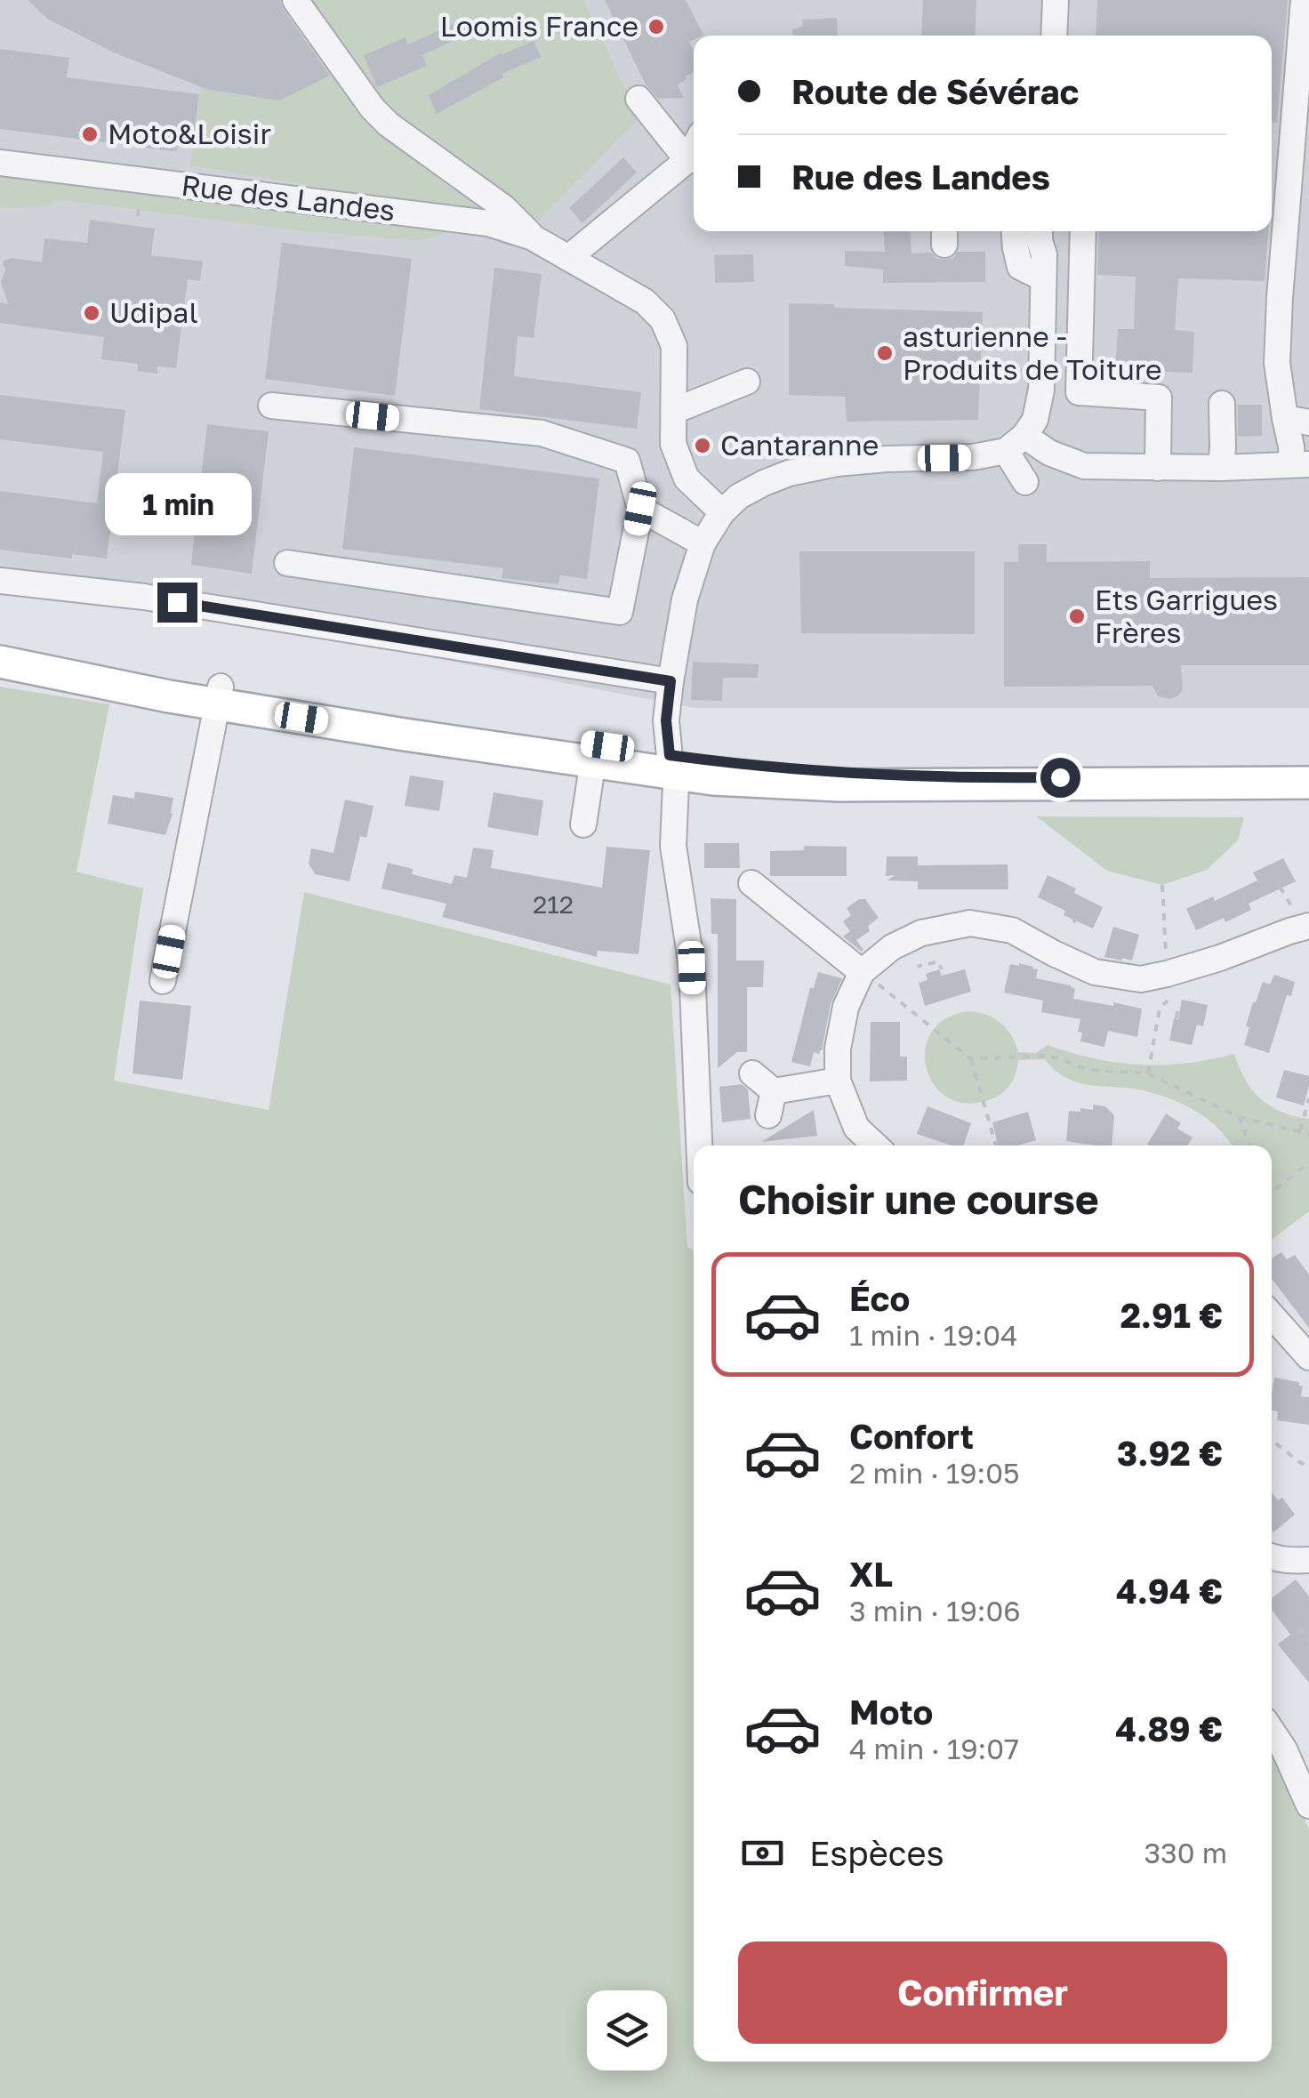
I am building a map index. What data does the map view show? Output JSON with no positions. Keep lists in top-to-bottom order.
{
  "streets": {
    "street": ["Rue des Landes"]
  },
  "places": [
    "Loomis France",
    "Moto&Loisir",
    "Udipal",
    "asturienne - Produits de Toiture",
    "Cantaranne",
    "Ets Garrigues Frères"
  ],
  "house_numbers": ["212"],
  "page": {
    "banner": ["Route de Sévérac", "Rue des Landes"],
    "bubble": "1 min",
    "heading": "Choisir une course",
    "list": [
      {
        "name": "Éco",
        "note": "1 min · 19:04",
        "value": "2.91 €"
      },
      {
        "name": "Confort",
        "note": "2 min · 19:05",
        "value": "3.92 €"
      },
      {
        "name": "XL",
        "note": "3 min · 19:06",
        "value": "4.94 €"
      },
      {
        "name": "Moto",
        "note": "4 min · 19:07",
        "value": "4.89 €"
      }
    ],
    "pay": ["Espèces", "330 m"],
    "buttons": "Confirmer"
  }
}
